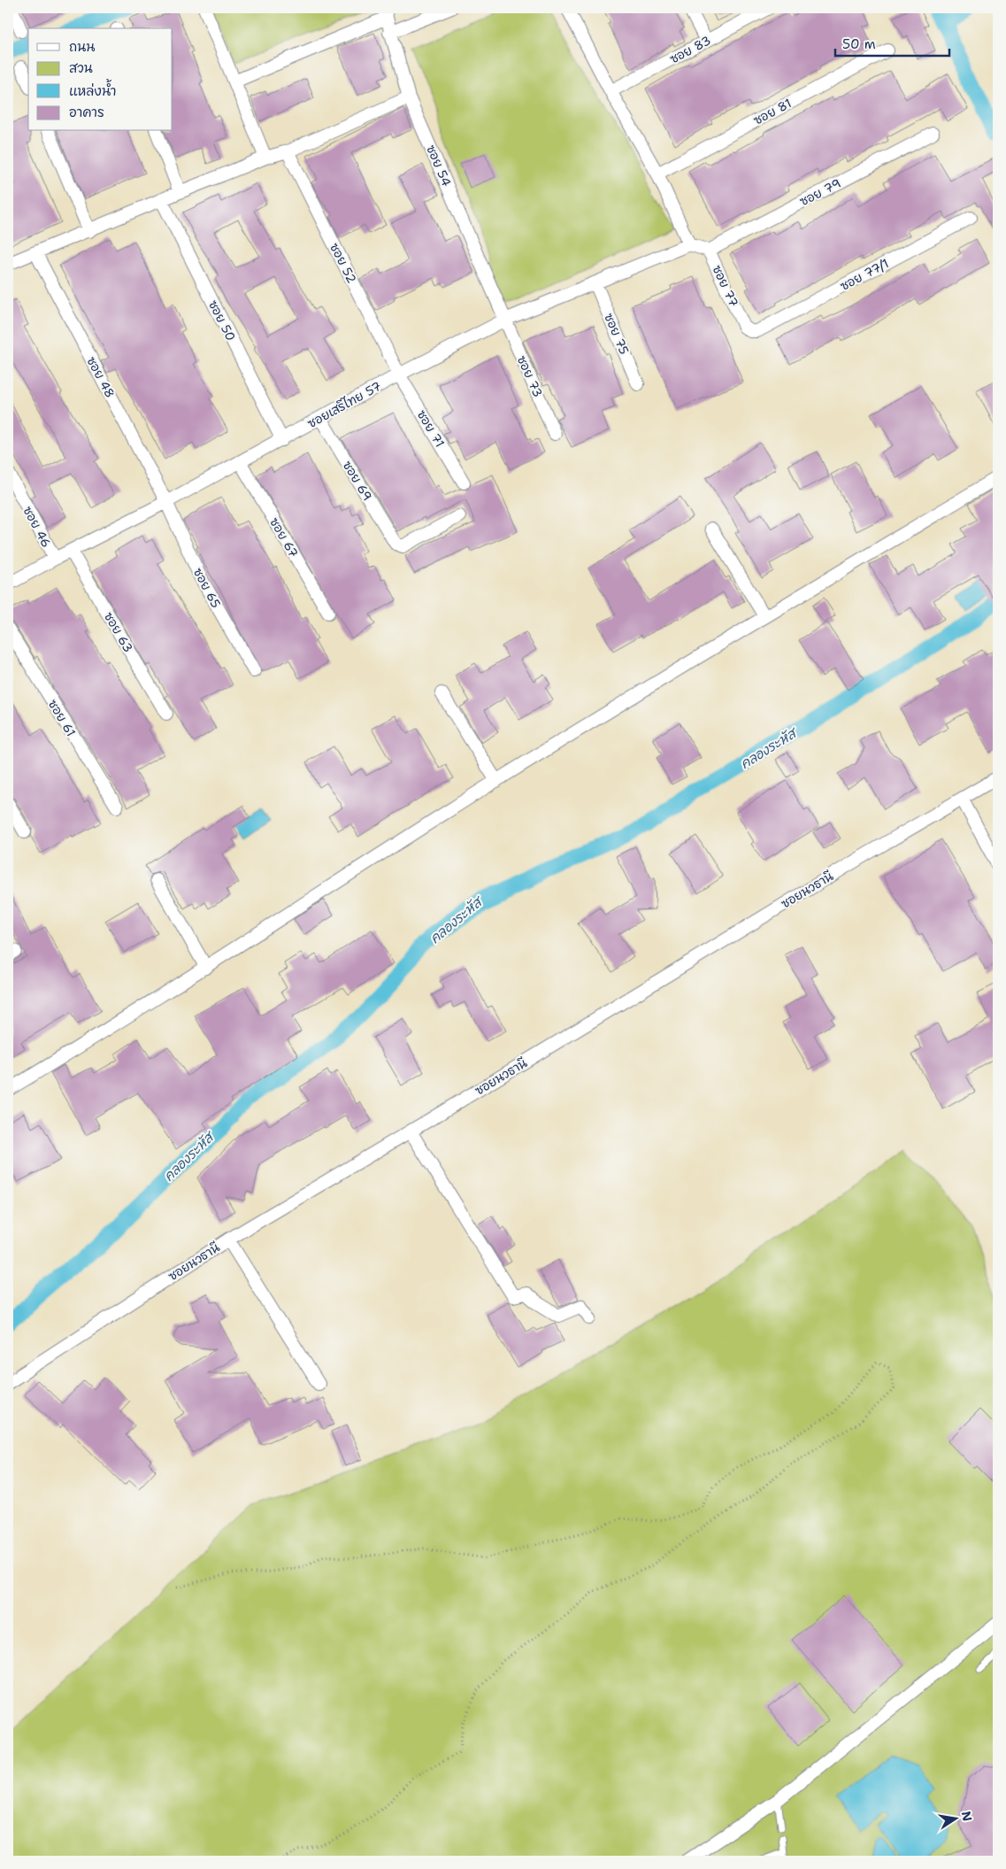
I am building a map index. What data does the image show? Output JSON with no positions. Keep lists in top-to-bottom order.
{
  "streets": {
    "street": [
      "ซอย 83",
      "ซอย 81",
      "ซอย 54",
      "ซอย 79",
      "ซอย 52",
      "ซอย 77/1",
      "ซอย 77",
      "ซอย 50",
      "ซอย 75",
      "ซอย 73",
      "ซอย 48",
      "ซอยเสรีไทย 57",
      "ซอย 71",
      "ซอย 69",
      "ซอย 46",
      "ซอย 67",
      "ซอย 65",
      "ซอย 63",
      "ซอย 61",
      "ซอยนวธานี"
    ]
  },
  "crossings": [
    ["ซอย 54", "ซอย 73"],
    ["ซอย 54", "ซอยเสรีไทย 57"],
    ["ซอย 79", "ซอย 77"],
    ["ซอย 52", "ซอยเสรีไทย 57"],
    ["ซอย 52", "ซอย 71"],
    ["ซอย 77/1", "ซอย 77"],
    ["ซอย 77", "ซอยเสรีไทย 57"],
    ["ซอย 50", "ซอยเสรีไทย 57"],
    ["ซอย 75", "ซอยเสรีไทย 57"],
    ["ซอย 73", "ซอยเสรีไทย 57"],
    ["ซอย 48", "ซอยเสรีไทย 57"],
    ["ซอย 48", "ซอย 65"],
    ["ซอยเสรีไทย 57", "ซอย 71"],
    ["ซอยเสรีไทย 57", "ซอย 69"],
    ["ซอยเสรีไทย 57", "ซอย 46"],
    ["ซอยเสรีไทย 57", "ซอย 67"],
    ["ซอยเสรีไทย 57", "ซอย 65"],
    ["ซอยเสรีไทย 57", "ซอย 63"]
  ],
  "water": ["คลองระหัส"],
  "legend": [
    "ถนน",
    "สวน",
    "แหล่งน้ำ",
    "อาคาร"
  ],
  "scale_bar": "50 m",
  "north": "right"
}
